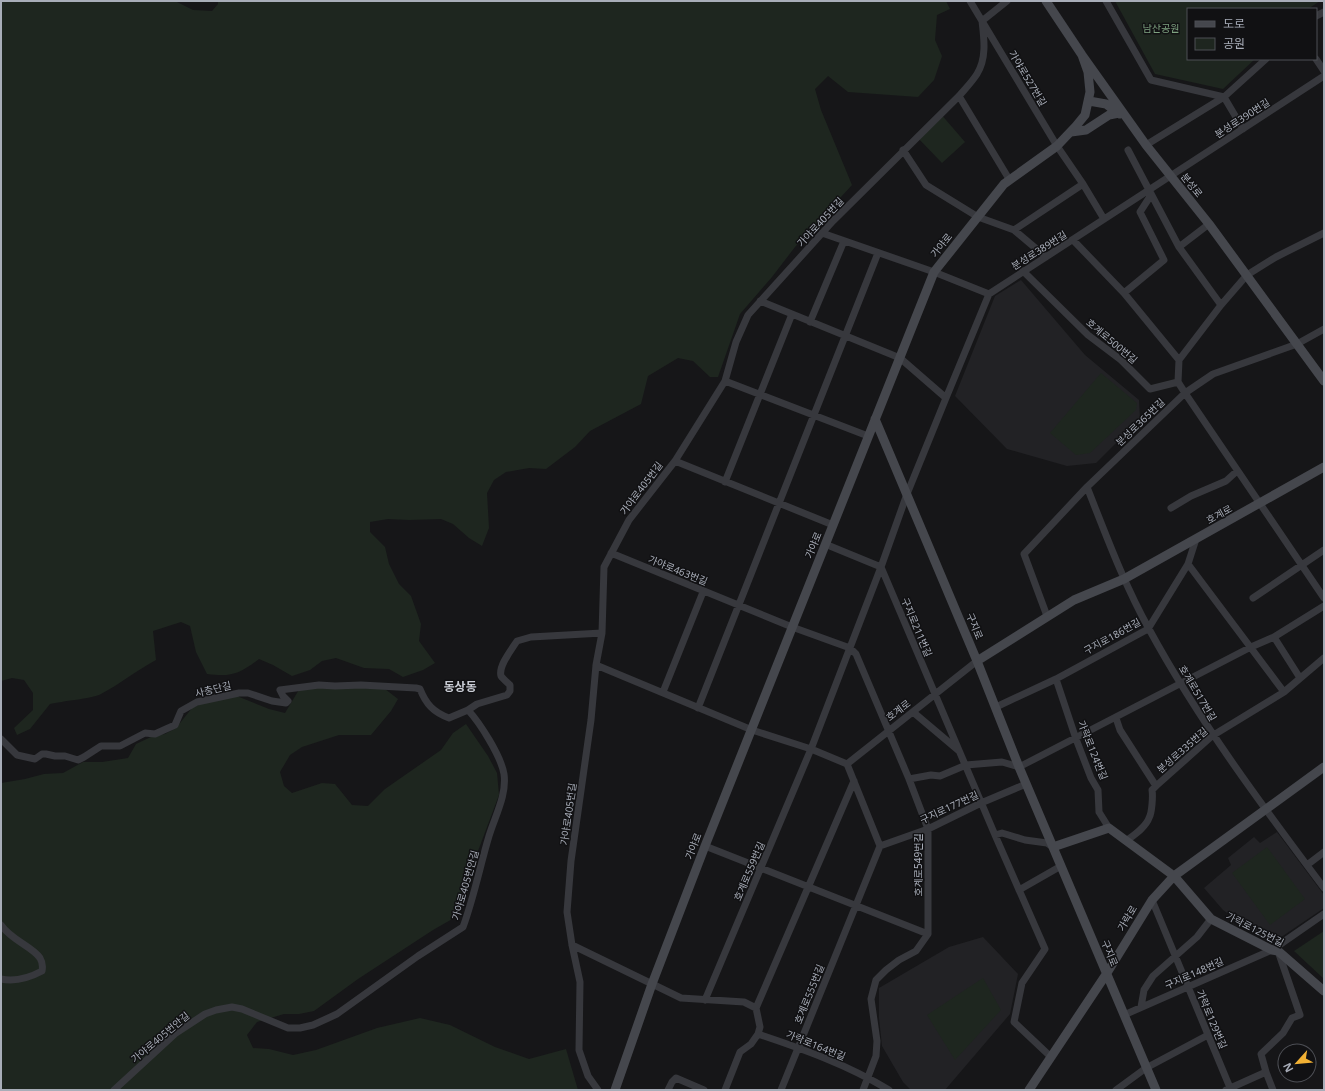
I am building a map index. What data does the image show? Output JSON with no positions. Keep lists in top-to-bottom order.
{
  "streets": {
    "main road": [
      "분성로",
      "가야로",
      "호계로",
      "구지로",
      "가락로124번길",
      "가락로",
      "가락로125번길"
    ],
    "street": [
      "가야로527번길",
      "분성로390번길",
      "가야로405번길",
      "분성로389번길",
      "호계로500번길",
      "분성로365번길",
      "가야로463번길",
      "구지로211번길",
      "구지로186번길",
      "사충단길",
      "호계로517번길",
      "분성로335번길",
      "구지로177번길",
      "호계로549번길",
      "호계로559번길",
      "가야로405번안길",
      "구지로148번길",
      "호계로555번길",
      "가락로129번길",
      "가락로164번길"
    ]
  },
  "crossings": [
    ["가야로527번길", "가야로405번길"],
    ["가야로527번길", "가야로"],
    ["가야로527번길", "분성로389번길"],
    ["분성로390번길", "분성로"],
    ["분성로390번길", "분성로389번길"],
    ["분성로", "가야로"],
    ["분성로", "분성로389번길"],
    ["분성로", "분성로365번길"],
    ["가야로405번길", "가야로463번길"],
    ["가야로", "가야로463번길"],
    ["가야로", "구지로"],
    ["분성로389번길", "호계로500번길"],
    ["분성로365번길", "호계로"],
    ["호계로", "구지로"],
    ["호계로", "구지로211번길"],
    ["호계로", "구지로186번길"],
    ["호계로", "호계로517번길"],
    ["호계로", "호계로549번길"],
    ["구지로", "구지로186번길"],
    ["구지로", "구지로177번길"],
    ["구지로", "가락로"],
    ["구지로", "구지로148번길"],
    ["구지로211번길", "구지로177번길"],
    ["구지로211번길", "가락로"],
    ["구지로186번길", "호계로517번길"],
    ["구지로186번길", "가락로124번길"],
    ["사충단길", "가야로405번안길"],
    ["호계로517번길", "분성로335번길"],
    ["호계로517번길", "가락로"],
    ["가락로124번길", "분성로335번길"],
    ["가락로124번길", "가락로"],
    ["가락로124번길", "가락로125번길"],
    ["구지로177번길", "호계로549번길"],
    ["구지로177번길", "호계로555번길"],
    ["가락로", "가락로125번길"],
    ["가락로", "가락로129번길"],
    ["가락로125번길", "구지로148번길"],
    ["가락로125번길", "가락로129번길"],
    ["구지로148번길", "가락로129번길"],
    ["호계로555번길", "가락로164번길"]
  ],
  "districts": ["동상동"],
  "parks": ["남산공원"],
  "legend": ["도로", "공원"],
  "north": "bottom left"
}
